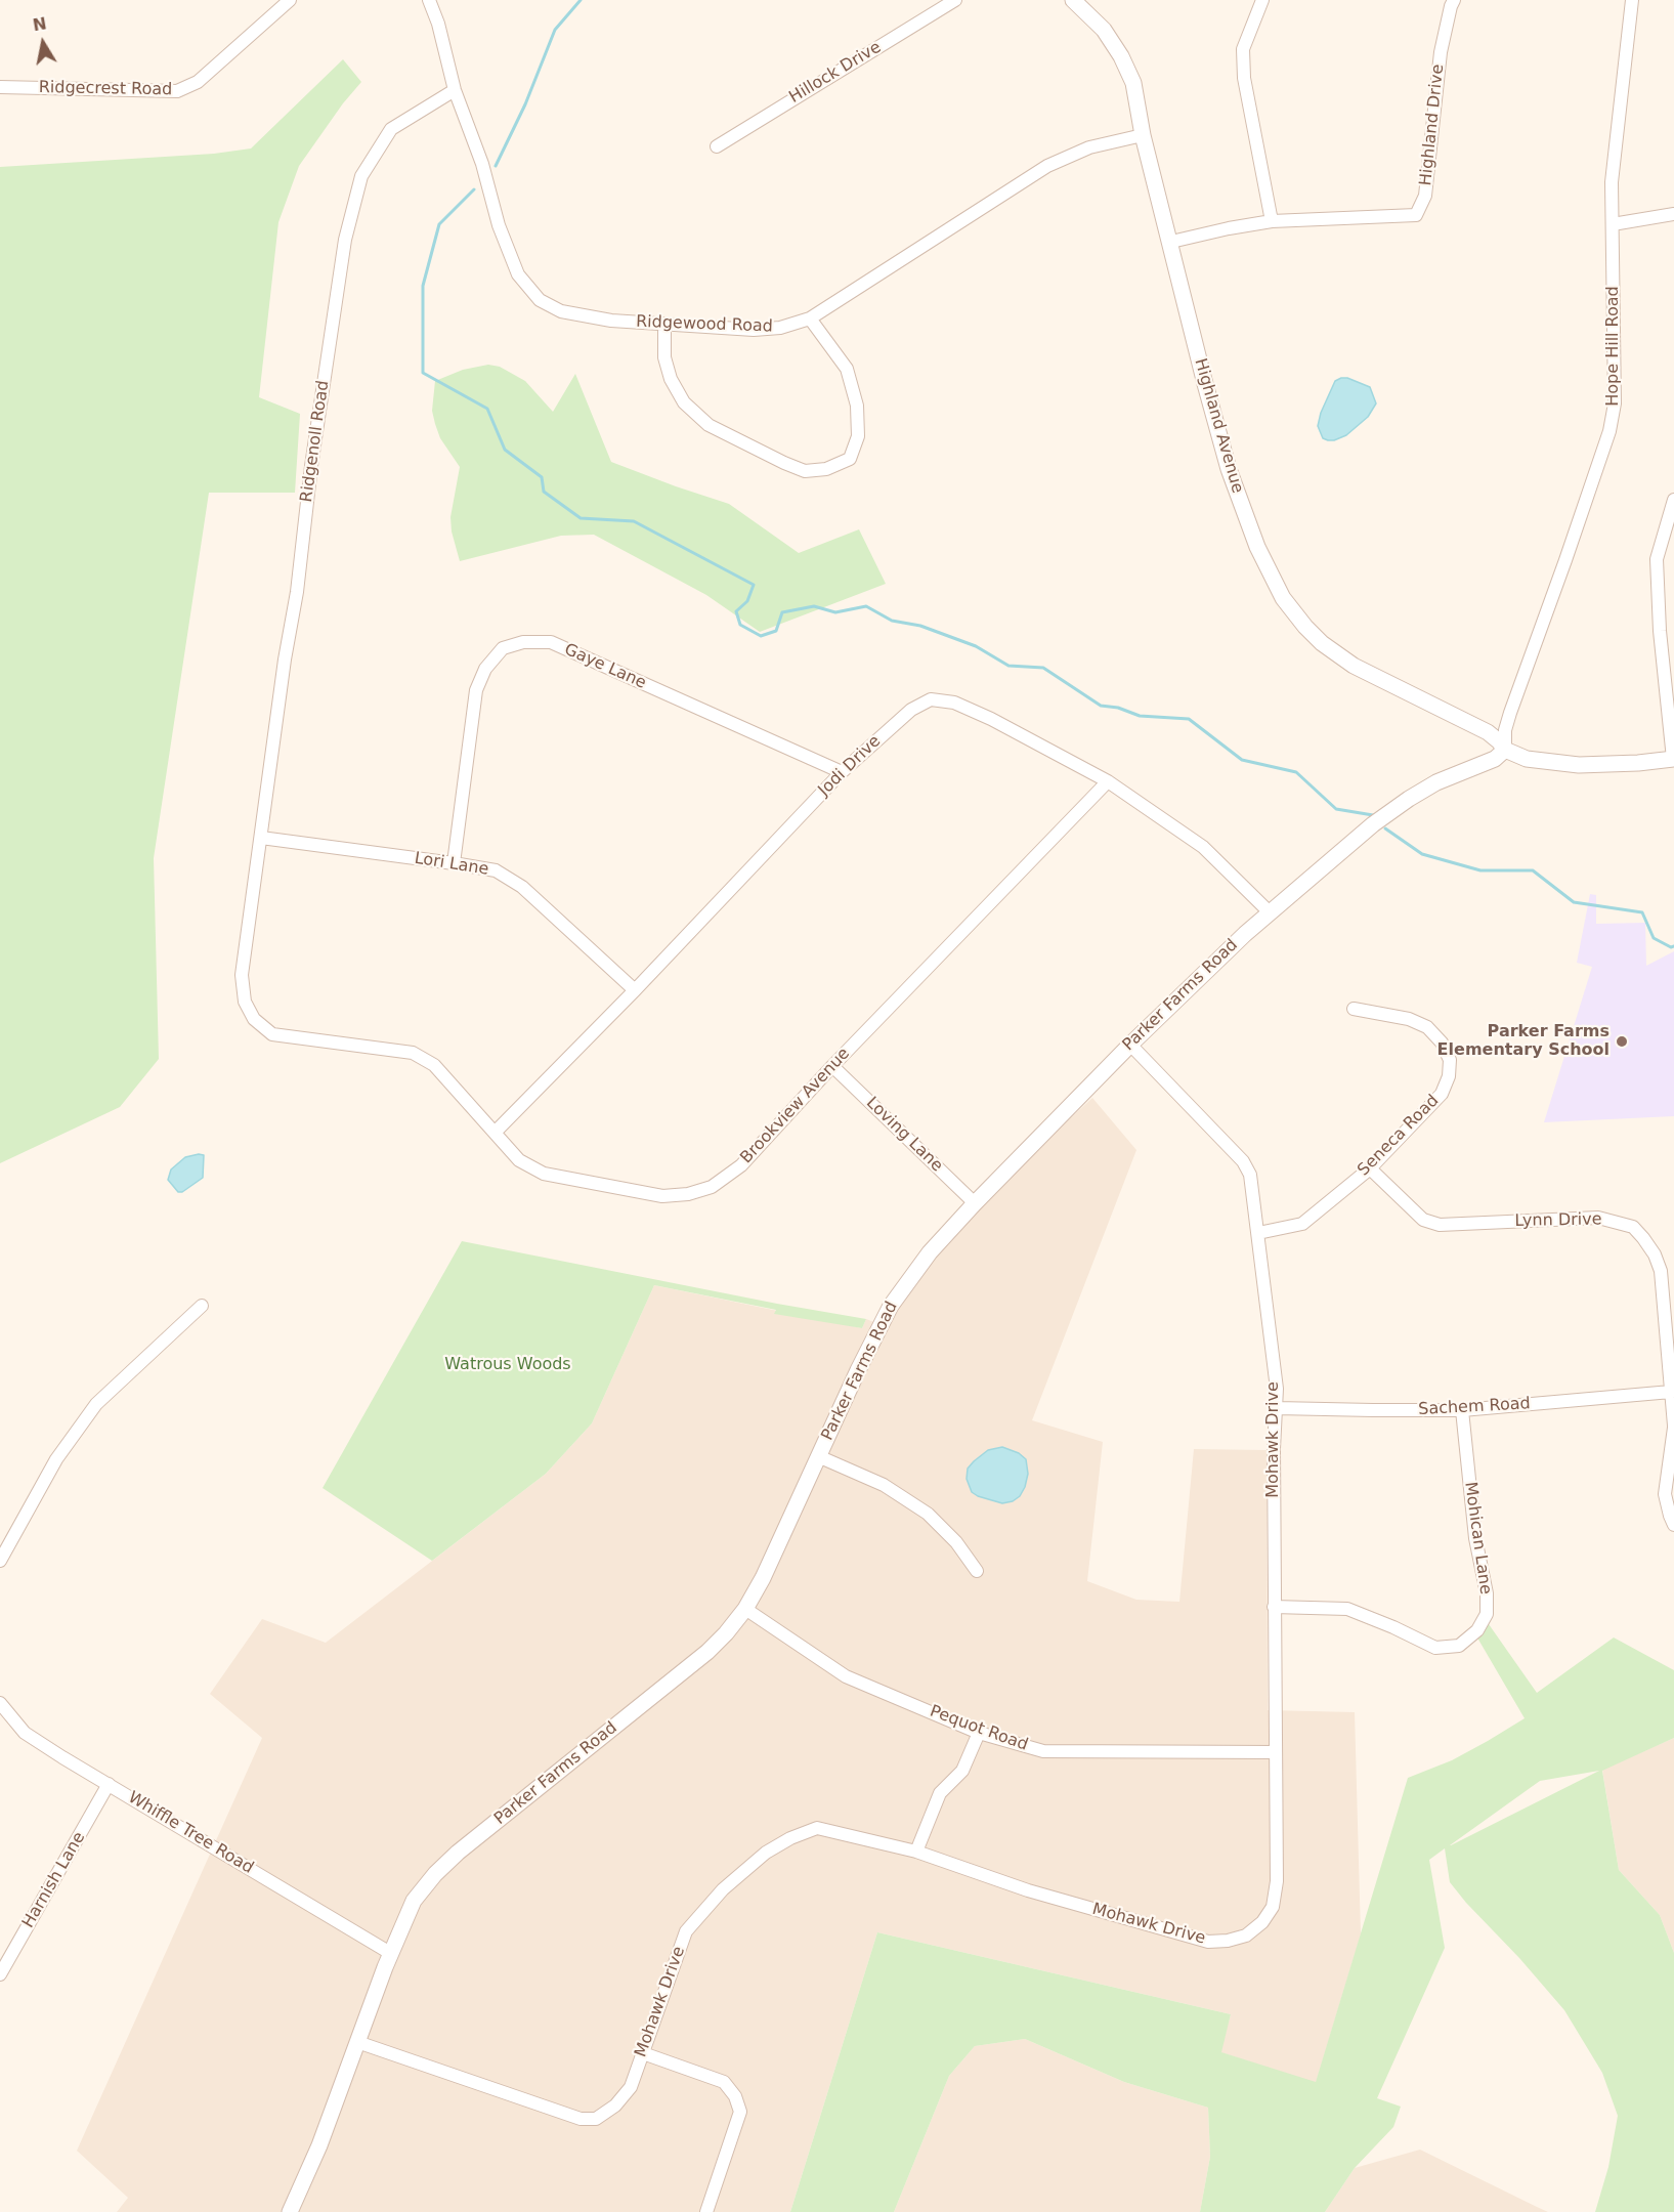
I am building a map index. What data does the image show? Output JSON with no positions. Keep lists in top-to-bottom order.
{
  "streets": {
    "street": [
      "Hillock Drive",
      "Ridgecrest Road",
      "Highland Drive",
      "Ridgewood Road",
      "Hope Hill Road",
      "Highland Avenue",
      "Ridgenoll Road",
      "Gaye Lane",
      "Jodi Drive",
      "Lori Lane",
      "Parker Farms Road",
      "Brookview Avenue",
      "Loving Lane",
      "Seneca Road",
      "Lynn Drive",
      "Sachem Road",
      "Mohawk Drive",
      "Mohican Lane",
      "Pequot Road",
      "Whiffle Tree Road",
      "Harnish Lane"
    ]
  },
  "crossings": [
    ["Highland Drive", "Highland Avenue"],
    ["Ridgewood Road", "Highland Avenue"],
    ["Ridgewood Road", "Ridgenoll Road"],
    ["Hope Hill Road", "Highland Avenue"],
    ["Hope Hill Road", "Parker Farms Road"],
    ["Highland Avenue", "Parker Farms Road"],
    ["Ridgenoll Road", "Lori Lane"],
    ["Ridgenoll Road", "Brookview Avenue"],
    ["Gaye Lane", "Jodi Drive"],
    ["Gaye Lane", "Lori Lane"],
    ["Jodi Drive", "Lori Lane"],
    ["Jodi Drive", "Parker Farms Road"],
    ["Jodi Drive", "Brookview Avenue"],
    ["Lori Lane", "Brookview Avenue"],
    ["Parker Farms Road", "Loving Lane"],
    ["Parker Farms Road", "Mohawk Drive"],
    ["Parker Farms Road", "Pequot Road"],
    ["Parker Farms Road", "Whiffle Tree Road"],
    ["Brookview Avenue", "Loving Lane"],
    ["Seneca Road", "Lynn Drive"],
    ["Seneca Road", "Mohawk Drive"],
    ["Lynn Drive", "Sachem Road"],
    ["Sachem Road", "Mohawk Drive"],
    ["Sachem Road", "Mohican Lane"],
    ["Mohawk Drive", "Mohican Lane"],
    ["Mohawk Drive", "Pequot Road"],
    ["Whiffle Tree Road", "Harnish Lane"]
  ],
  "parks": ["Watrous Woods"],
  "places": ["Parker Farms Elementary School"],
  "north": "top"
}
